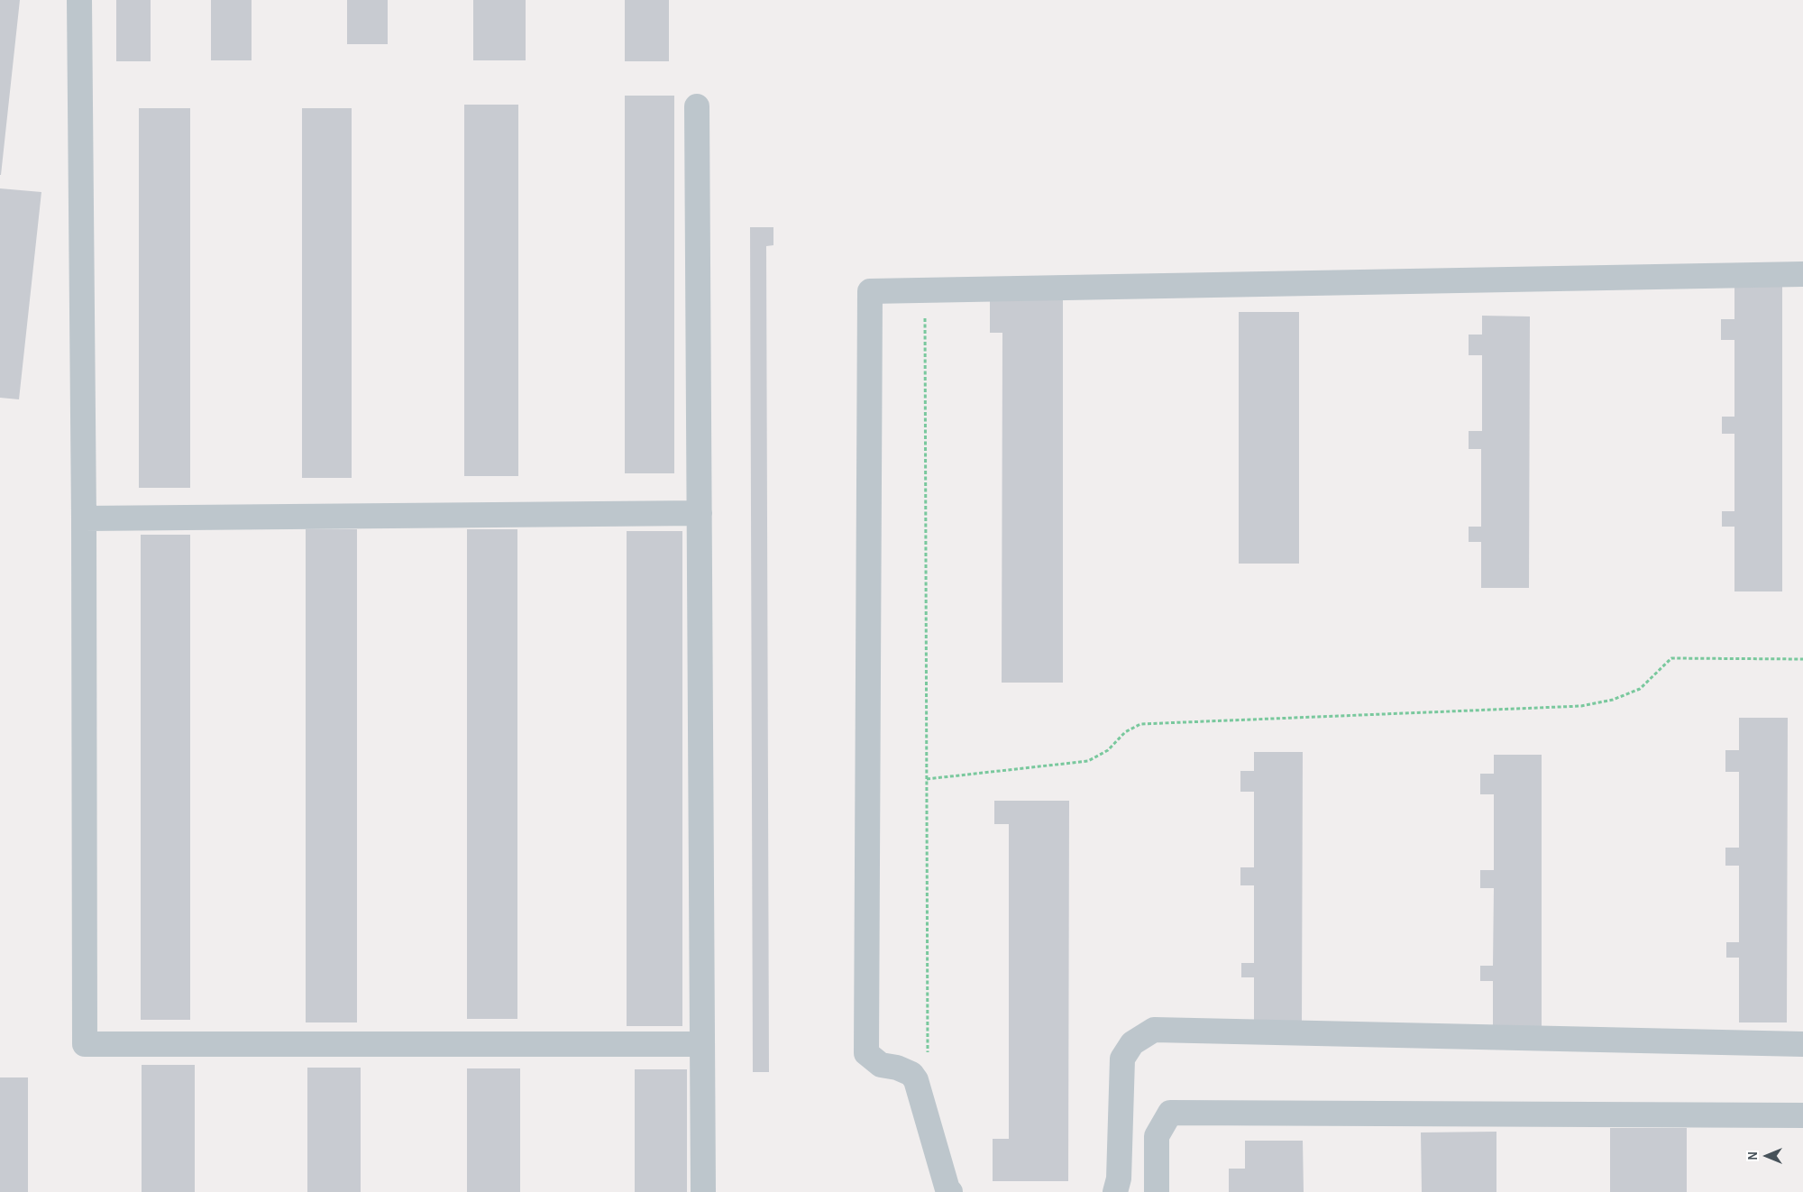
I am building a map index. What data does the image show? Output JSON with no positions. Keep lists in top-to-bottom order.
{
  "north": "left"
}
